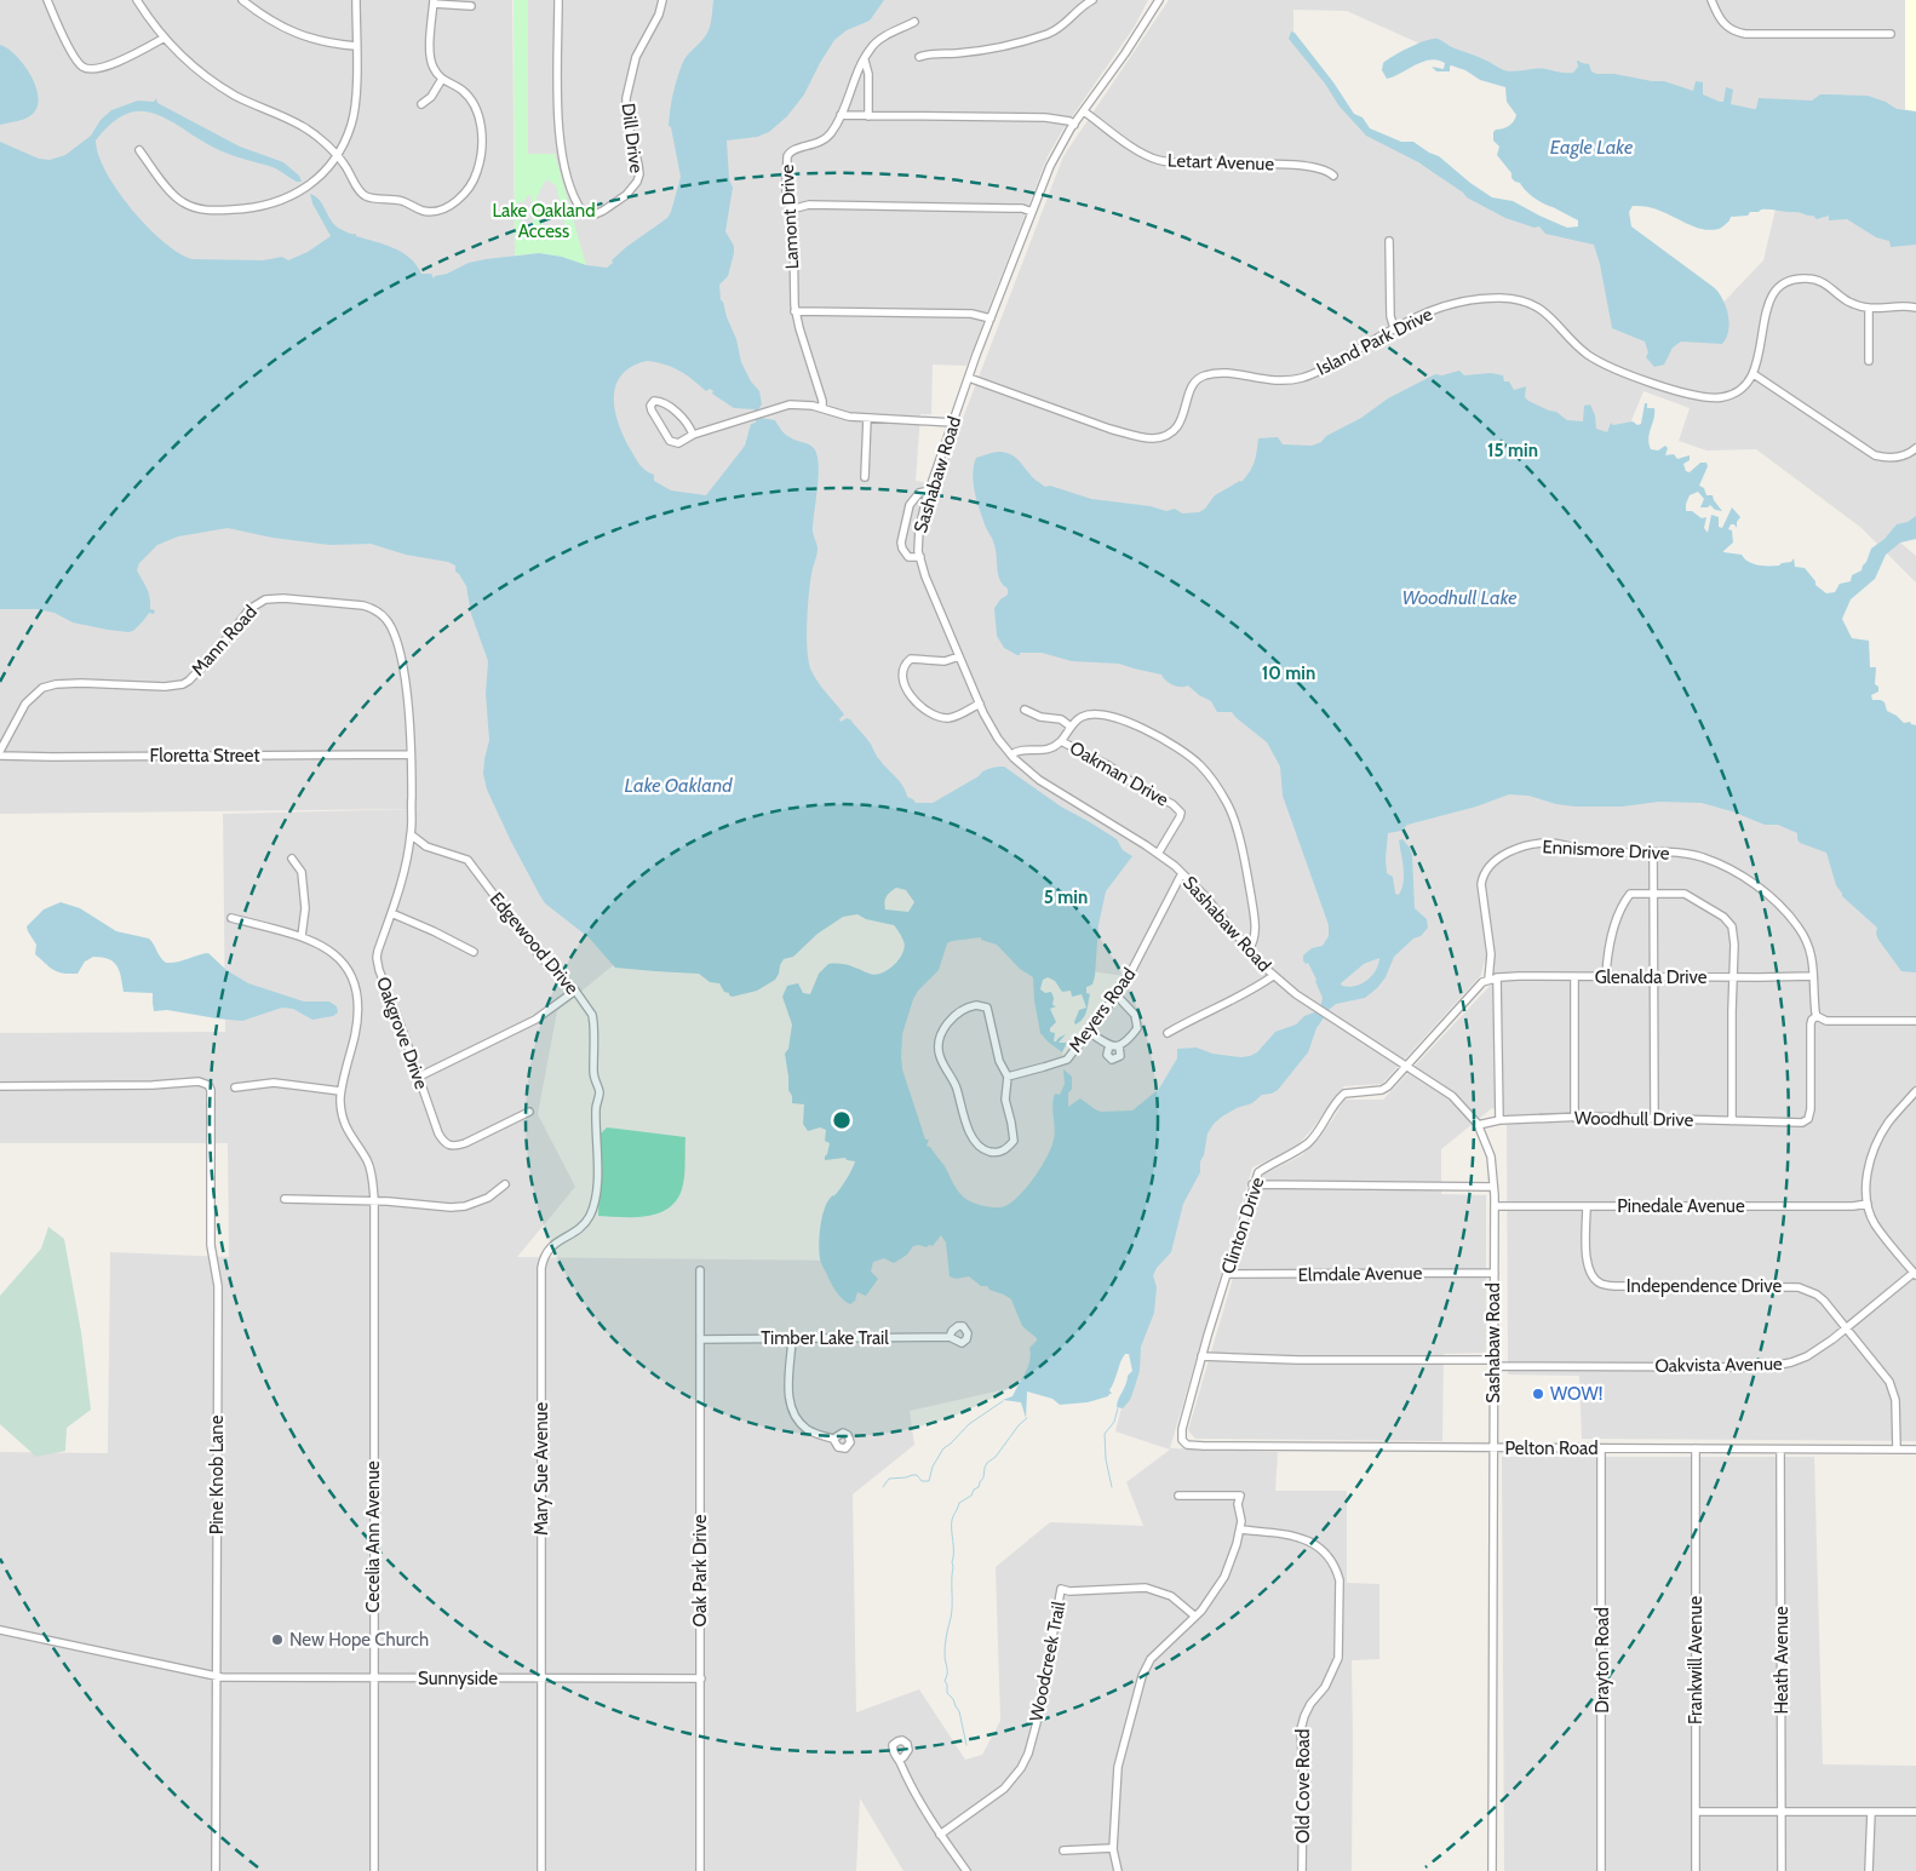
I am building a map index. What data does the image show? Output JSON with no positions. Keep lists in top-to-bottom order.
{
  "streets": {
    "street": [
      "Dill Drive",
      "Letart Avenue",
      "Lamont Drive",
      "Island Park Drive",
      "Sashabaw Road",
      "Mann Road",
      "Floretta Street",
      "Oakman Drive",
      "Ennismore Drive",
      "Edgewood Drive",
      "Glenalda Drive",
      "Meyers Road",
      "Oakgrove Drive",
      "Woodhull Drive",
      "Pinedale Avenue",
      "Clinton Drive",
      "Elmdale Avenue",
      "Independence Drive",
      "Timber Lake Trail",
      "Oakvista Avenue",
      "Pelton Road",
      "Mary Sue Avenue",
      "Pine Knob Lane",
      "Cecelia Ann Avenue",
      "Oak Park Drive",
      "Drayton Road",
      "Frankwill Avenue",
      "Heath Avenue",
      "Woodcreek Trail",
      "Sunnyside",
      "Old Cove Road"
    ]
  },
  "crossings": [
    ["Letart Avenue", "Sashabaw Road"],
    ["Island Park Drive", "Sashabaw Road"],
    ["Sashabaw Road", "Oakman Drive"],
    ["Sashabaw Road", "Meyers Road"],
    ["Sashabaw Road", "Woodhull Drive"],
    ["Sashabaw Road", "Pinedale Avenue"],
    ["Sashabaw Road", "Clinton Drive"],
    ["Sashabaw Road", "Elmdale Avenue"],
    ["Sashabaw Road", "Oakvista Avenue"],
    ["Sashabaw Road", "Pelton Road"],
    ["Mann Road", "Floretta Street"],
    ["Mann Road", "Oakgrove Drive"],
    ["Floretta Street", "Oakgrove Drive"],
    ["Ennismore Drive", "Glenalda Drive"],
    ["Ennismore Drive", "Woodhull Drive"],
    ["Ennismore Drive", "Clinton Drive"],
    ["Edgewood Drive", "Oakgrove Drive"],
    ["Edgewood Drive", "Mary Sue Avenue"],
    ["Glenalda Drive", "Clinton Drive"],
    ["Pinedale Avenue", "Independence Drive"],
    ["Clinton Drive", "Elmdale Avenue"],
    ["Clinton Drive", "Oakvista Avenue"],
    ["Clinton Drive", "Pelton Road"],
    ["Independence Drive", "Oakvista Avenue"],
    ["Independence Drive", "Pelton Road"],
    ["Timber Lake Trail", "Oak Park Drive"],
    ["Pelton Road", "Drayton Road"],
    ["Pelton Road", "Frankwill Avenue"],
    ["Pelton Road", "Heath Avenue"],
    ["Mary Sue Avenue", "Sunnyside"],
    ["Pine Knob Lane", "Sunnyside"],
    ["Cecelia Ann Avenue", "Sunnyside"],
    ["Oak Park Drive", "Sunnyside"]
  ],
  "water": ["Eagle Lake", "Woodhull Lake", "Lake Oakland"],
  "parks": ["Lake Oakland Access"],
  "places": ["WOW!", "New Hope Church"],
  "rings": ["15 min", "10 min", "5 min"]
}
